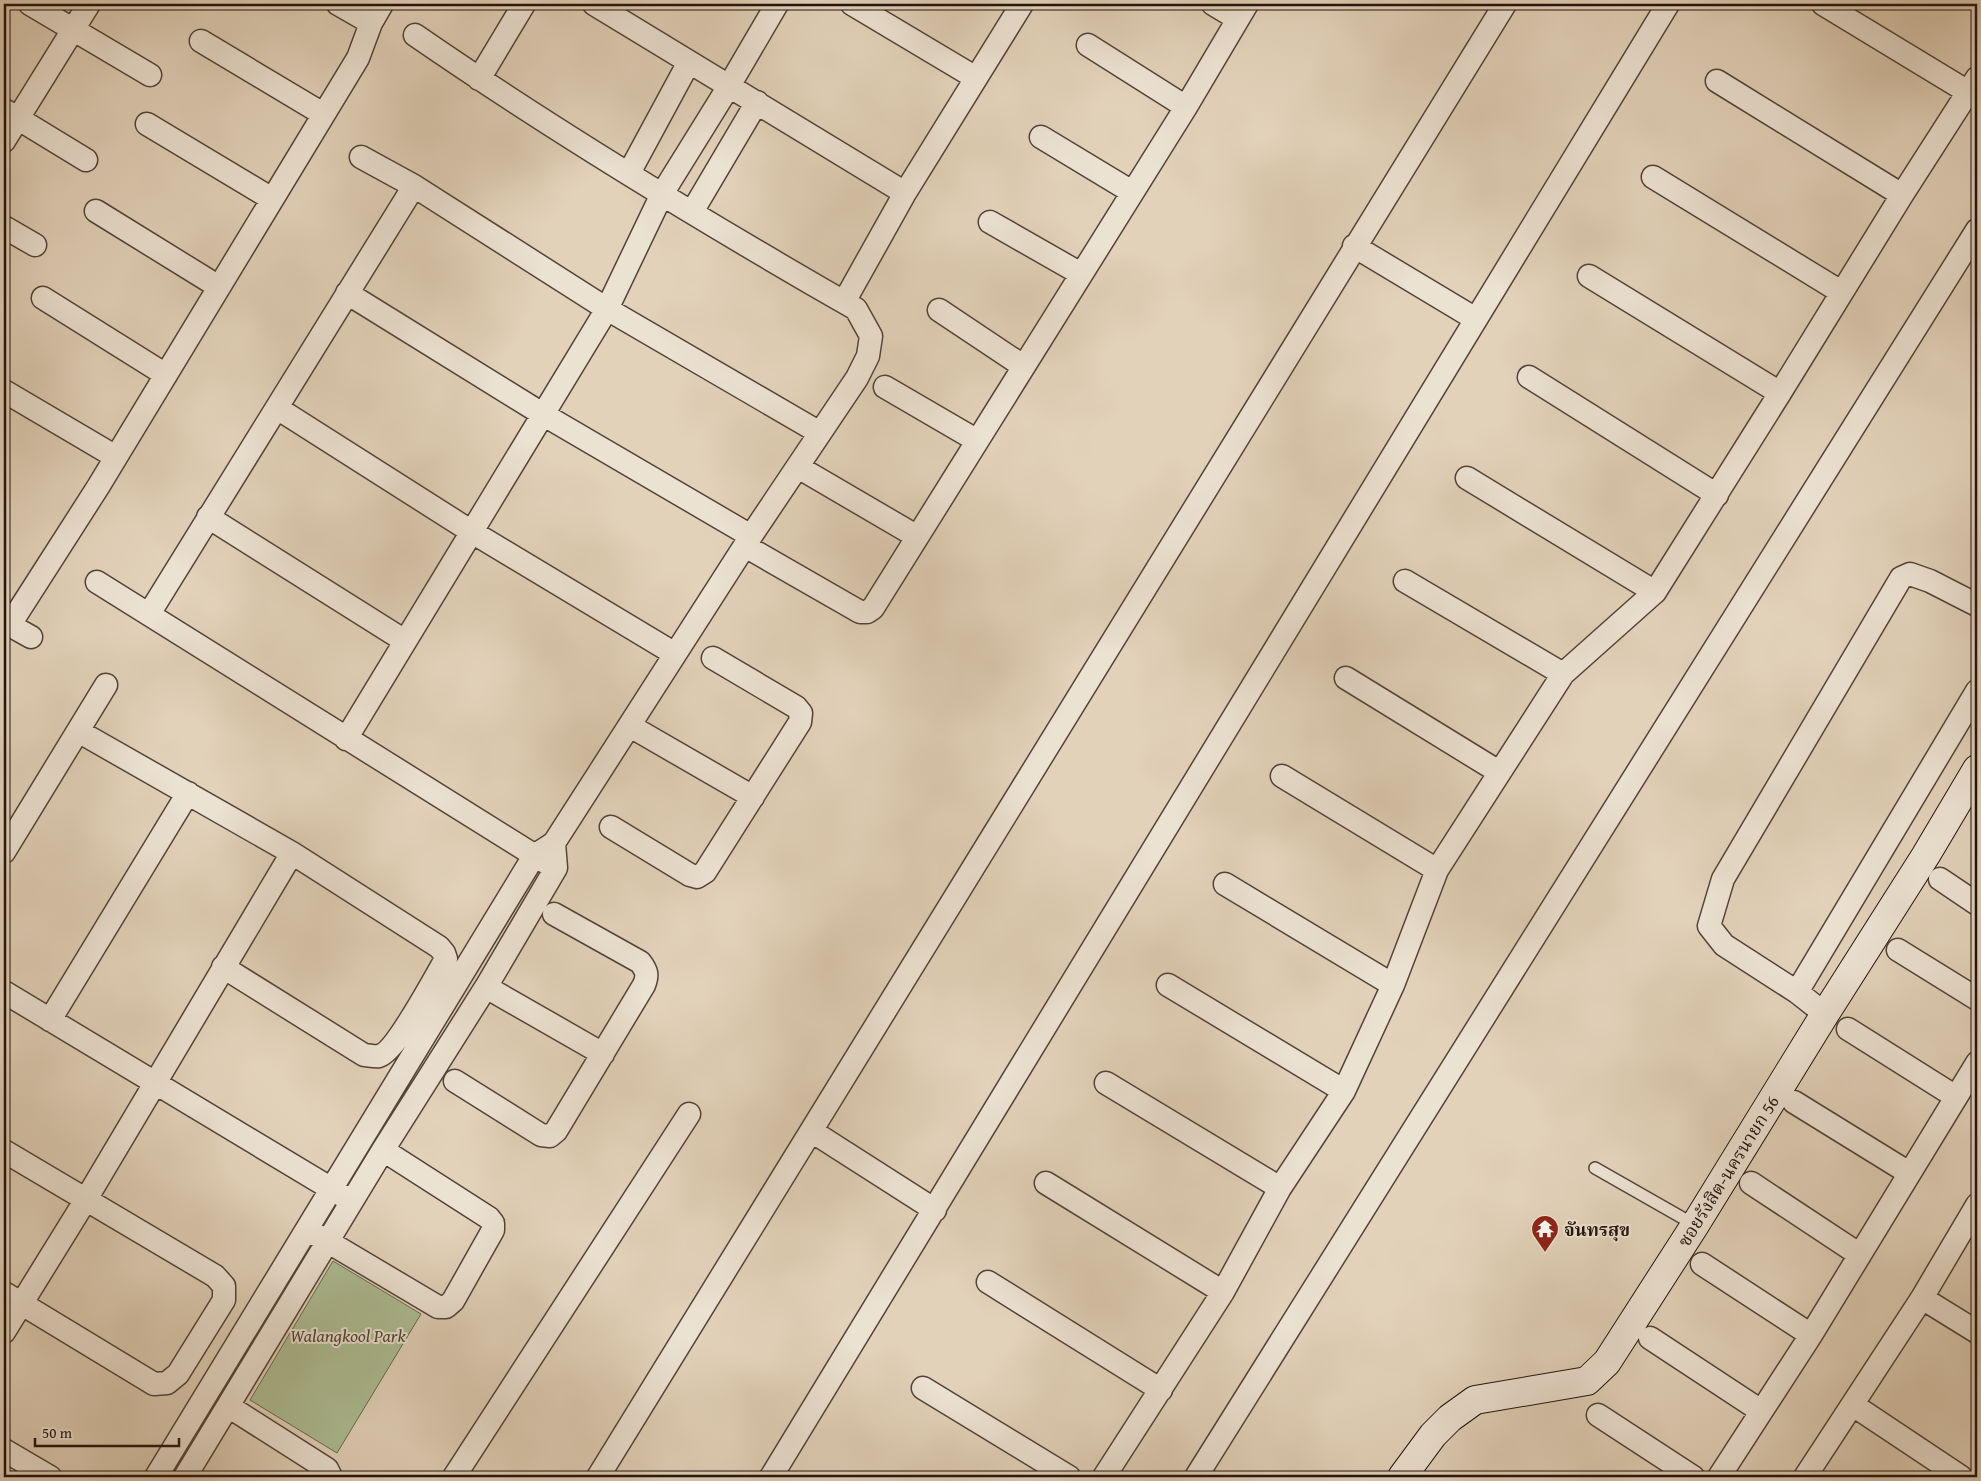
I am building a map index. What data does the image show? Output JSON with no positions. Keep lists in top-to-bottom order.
{
  "streets": {
    "street": ["ซอยรังสิต-นครนายก 56"]
  },
  "parks": ["Walangkool Park"],
  "places": {
    "temple": ["จันทรสุข"]
  },
  "scale_bar": "50 m"
}
